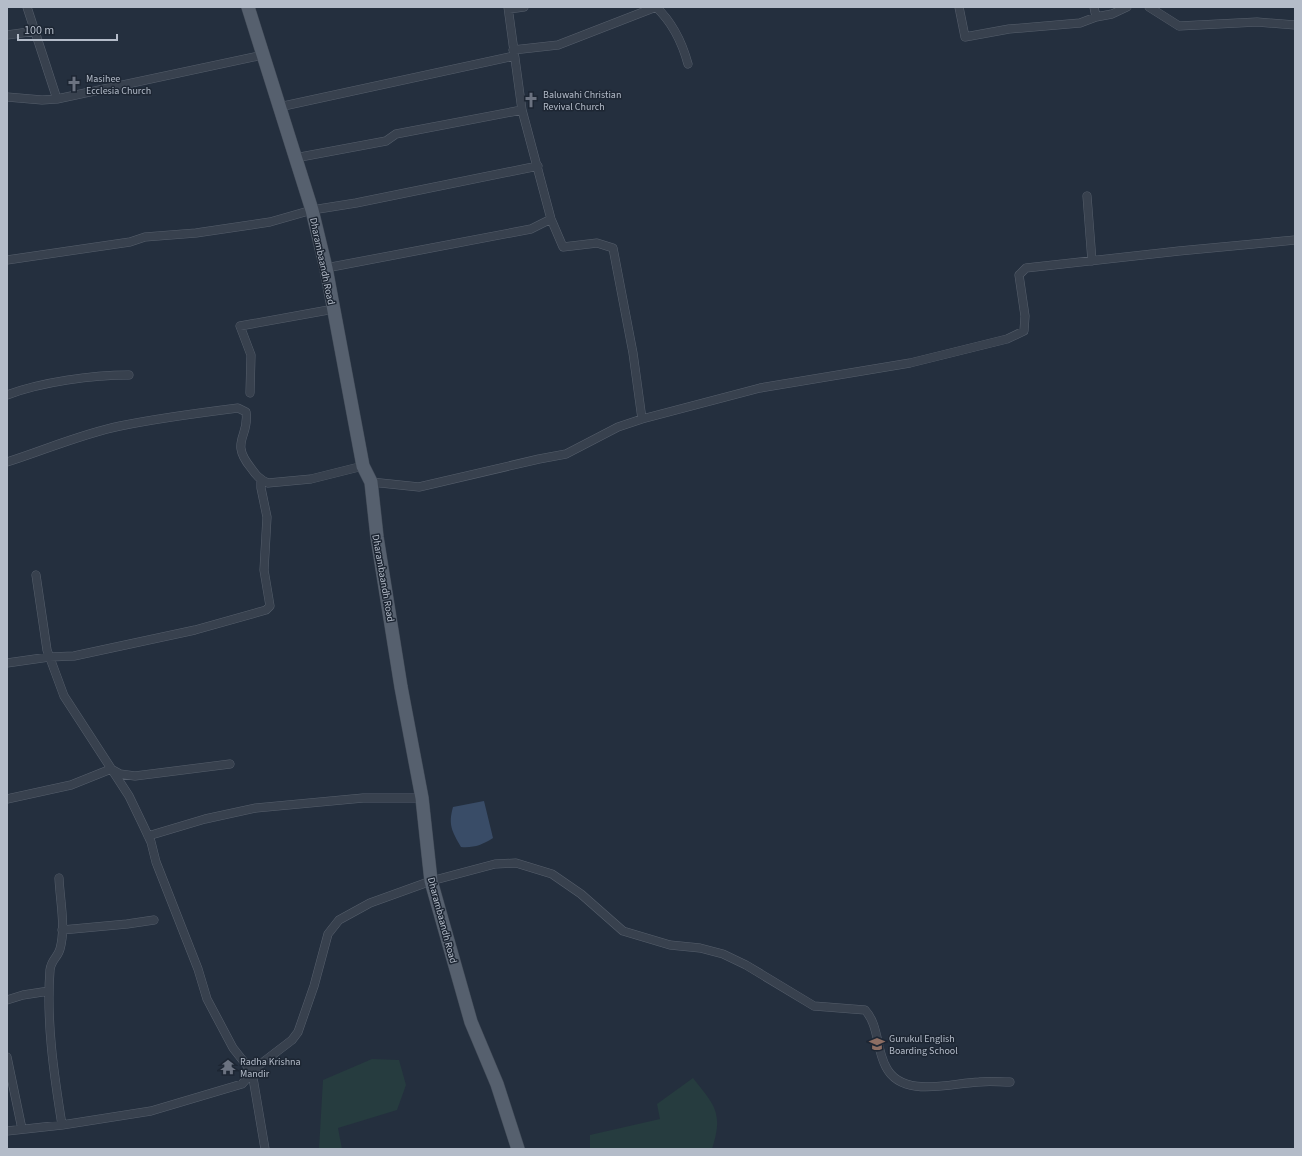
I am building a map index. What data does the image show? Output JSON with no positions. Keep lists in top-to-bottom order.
{
  "streets": {
    "main road": ["Dharambaandh Road"]
  },
  "places": {
    "church": ["Masihee Ecclesia Church", "Baluwahi Christian Revival Church"],
    "school or university": ["Gurukul English Boarding School"],
    "temple": ["Radha Krishna Mandir"]
  },
  "scale_bar": "100 m"
}
